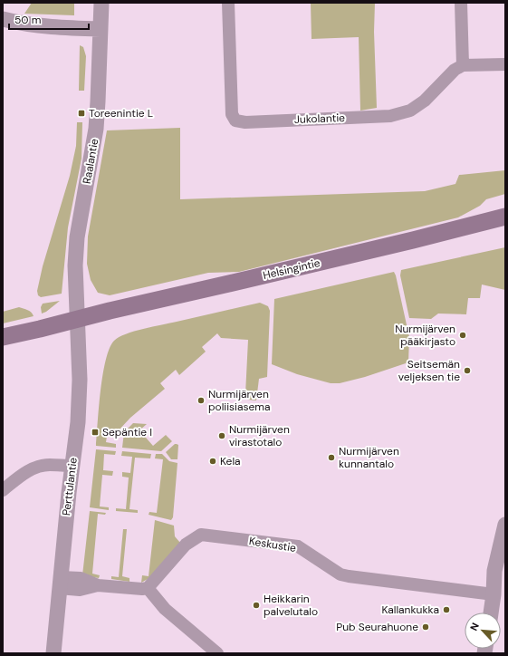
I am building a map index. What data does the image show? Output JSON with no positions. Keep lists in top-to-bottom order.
{
  "streets": {
    "main road": ["Helsingintie"],
    "street": [
      "Jukolantie",
      "Raalantie",
      "Perttulantie",
      "Keskustie"
    ]
  },
  "crossings": [
    ["Raalantie", "Helsingintie"],
    ["Raalantie", "Perttulantie"],
    ["Helsingintie", "Perttulantie"]
  ],
  "places": {
    "transit": ["Toreenintie L", "Sepäntie I"],
    "other": [
      "Nurmijärven pääkirjasto",
      "Seitsemän veljeksen tie",
      "Nurmijärven poliisiasema",
      "Nurmijärven virastotalo",
      "Nurmijärven kunnantalo",
      "Kela",
      "Heikkarin palvelutalo",
      "Kallankukka",
      "Pub Seurahuone"
    ]
  },
  "scale_bar": "50 m",
  "north": "top left"
}
